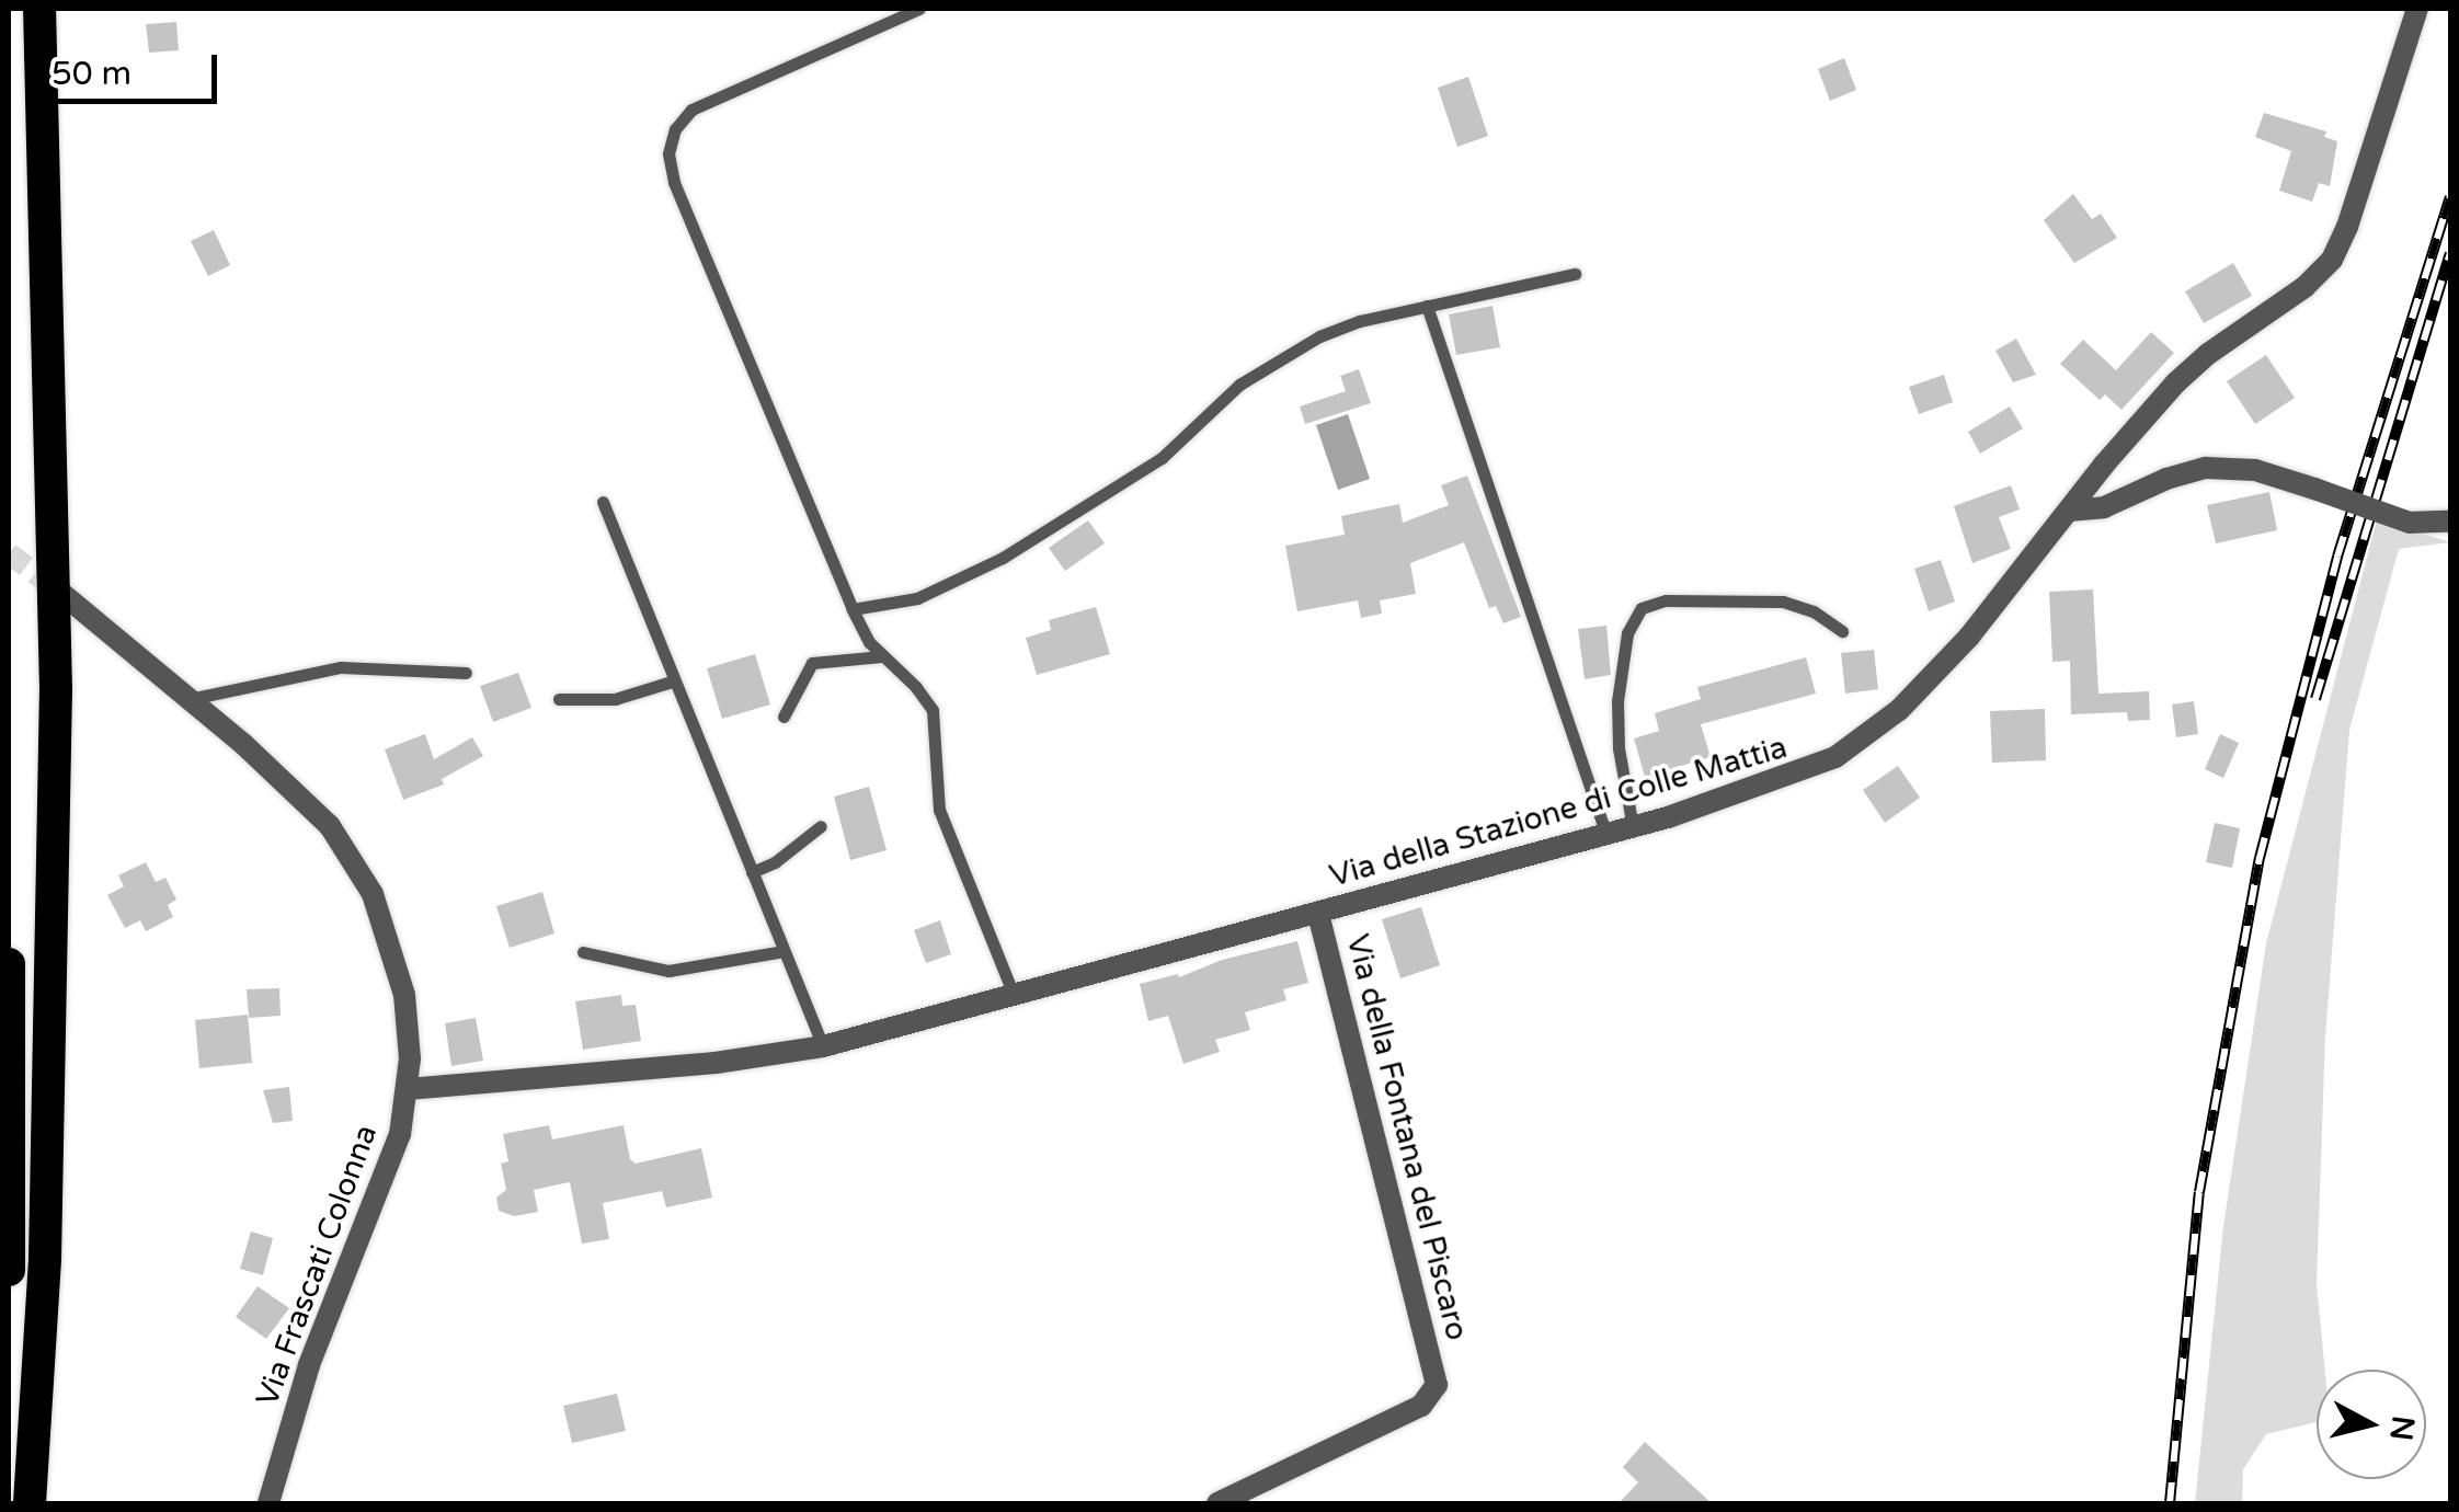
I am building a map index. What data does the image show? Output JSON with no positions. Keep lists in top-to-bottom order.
{
  "streets": {
    "street": ["Via della Stazione di Colle Mattia", "Via della Fontana del Piscaro", "Via Frascati Colonna"]
  },
  "crossings": [
    ["Via della Stazione di Colle Mattia", "Via della Fontana del Piscaro"],
    ["Via della Stazione di Colle Mattia", "Via Frascati Colonna"]
  ],
  "scale_bar": "50 m",
  "north": "right"
}
